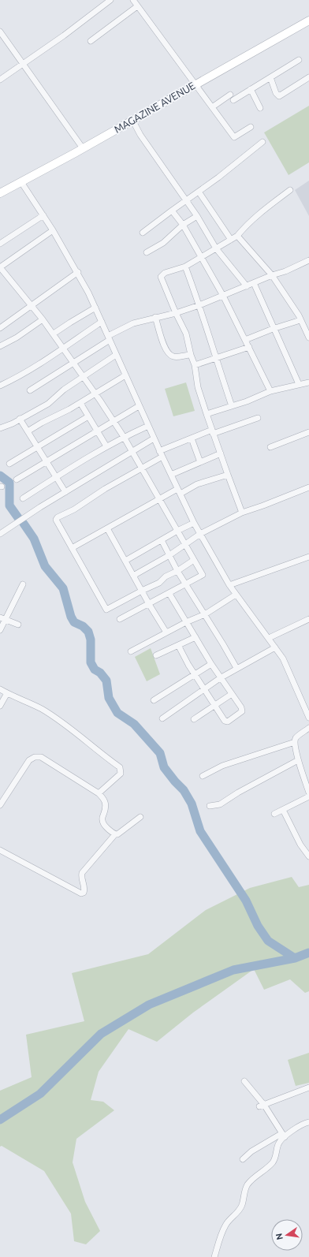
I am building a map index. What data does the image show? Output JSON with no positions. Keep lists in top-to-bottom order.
{
  "streets": {
    "street": ["MAGAZINE AVENUE"]
  },
  "north": "left"
}
